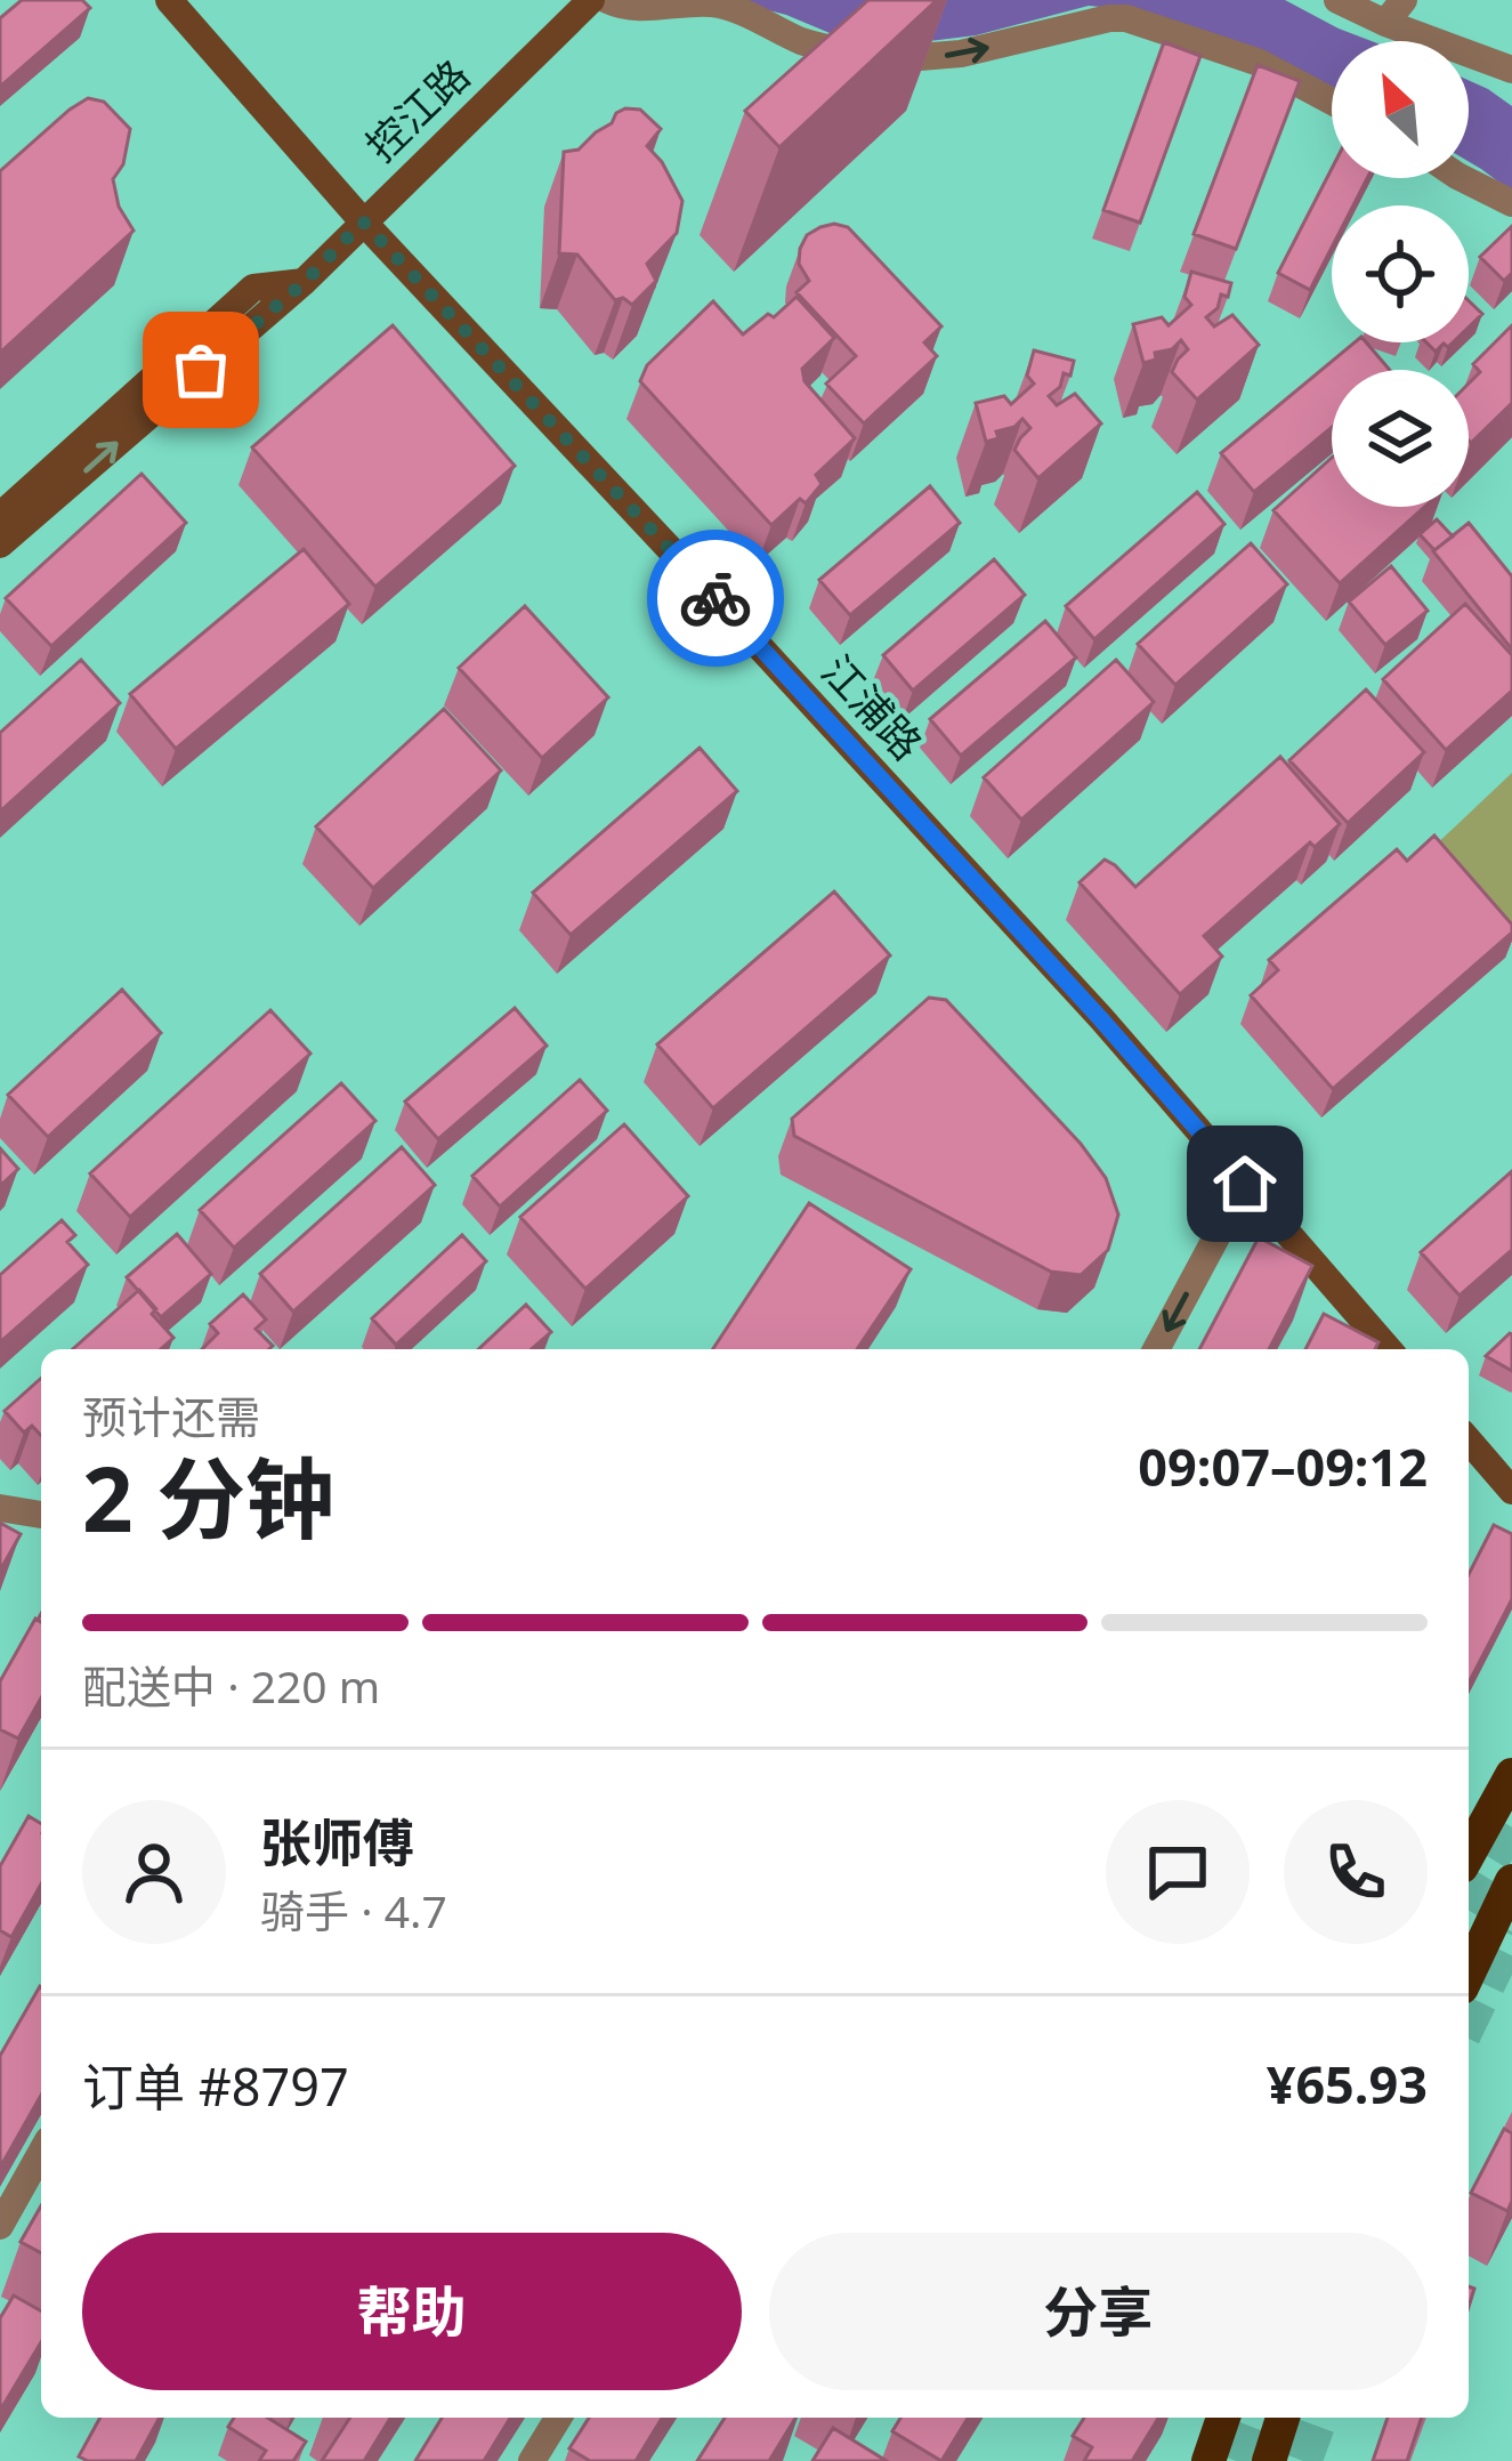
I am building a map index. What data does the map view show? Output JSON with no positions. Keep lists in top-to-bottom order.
{
  "streets": {
    "main road": ["控江路", "江浦路"]
  },
  "crossings": [
    ["控江路", "江浦路"]
  ],
  "north": "top left",
  "page": {
    "heading": ["2 分钟", "预计还需", "09:07–09:12"],
    "panel": [
      "张师傅",
      "骑手 · 4.7",
      "订单 #8797",
      "¥65.93"
    ],
    "bar": "配送中 · 220 m",
    "buttons": ["帮助", "分享"]
  }
}
